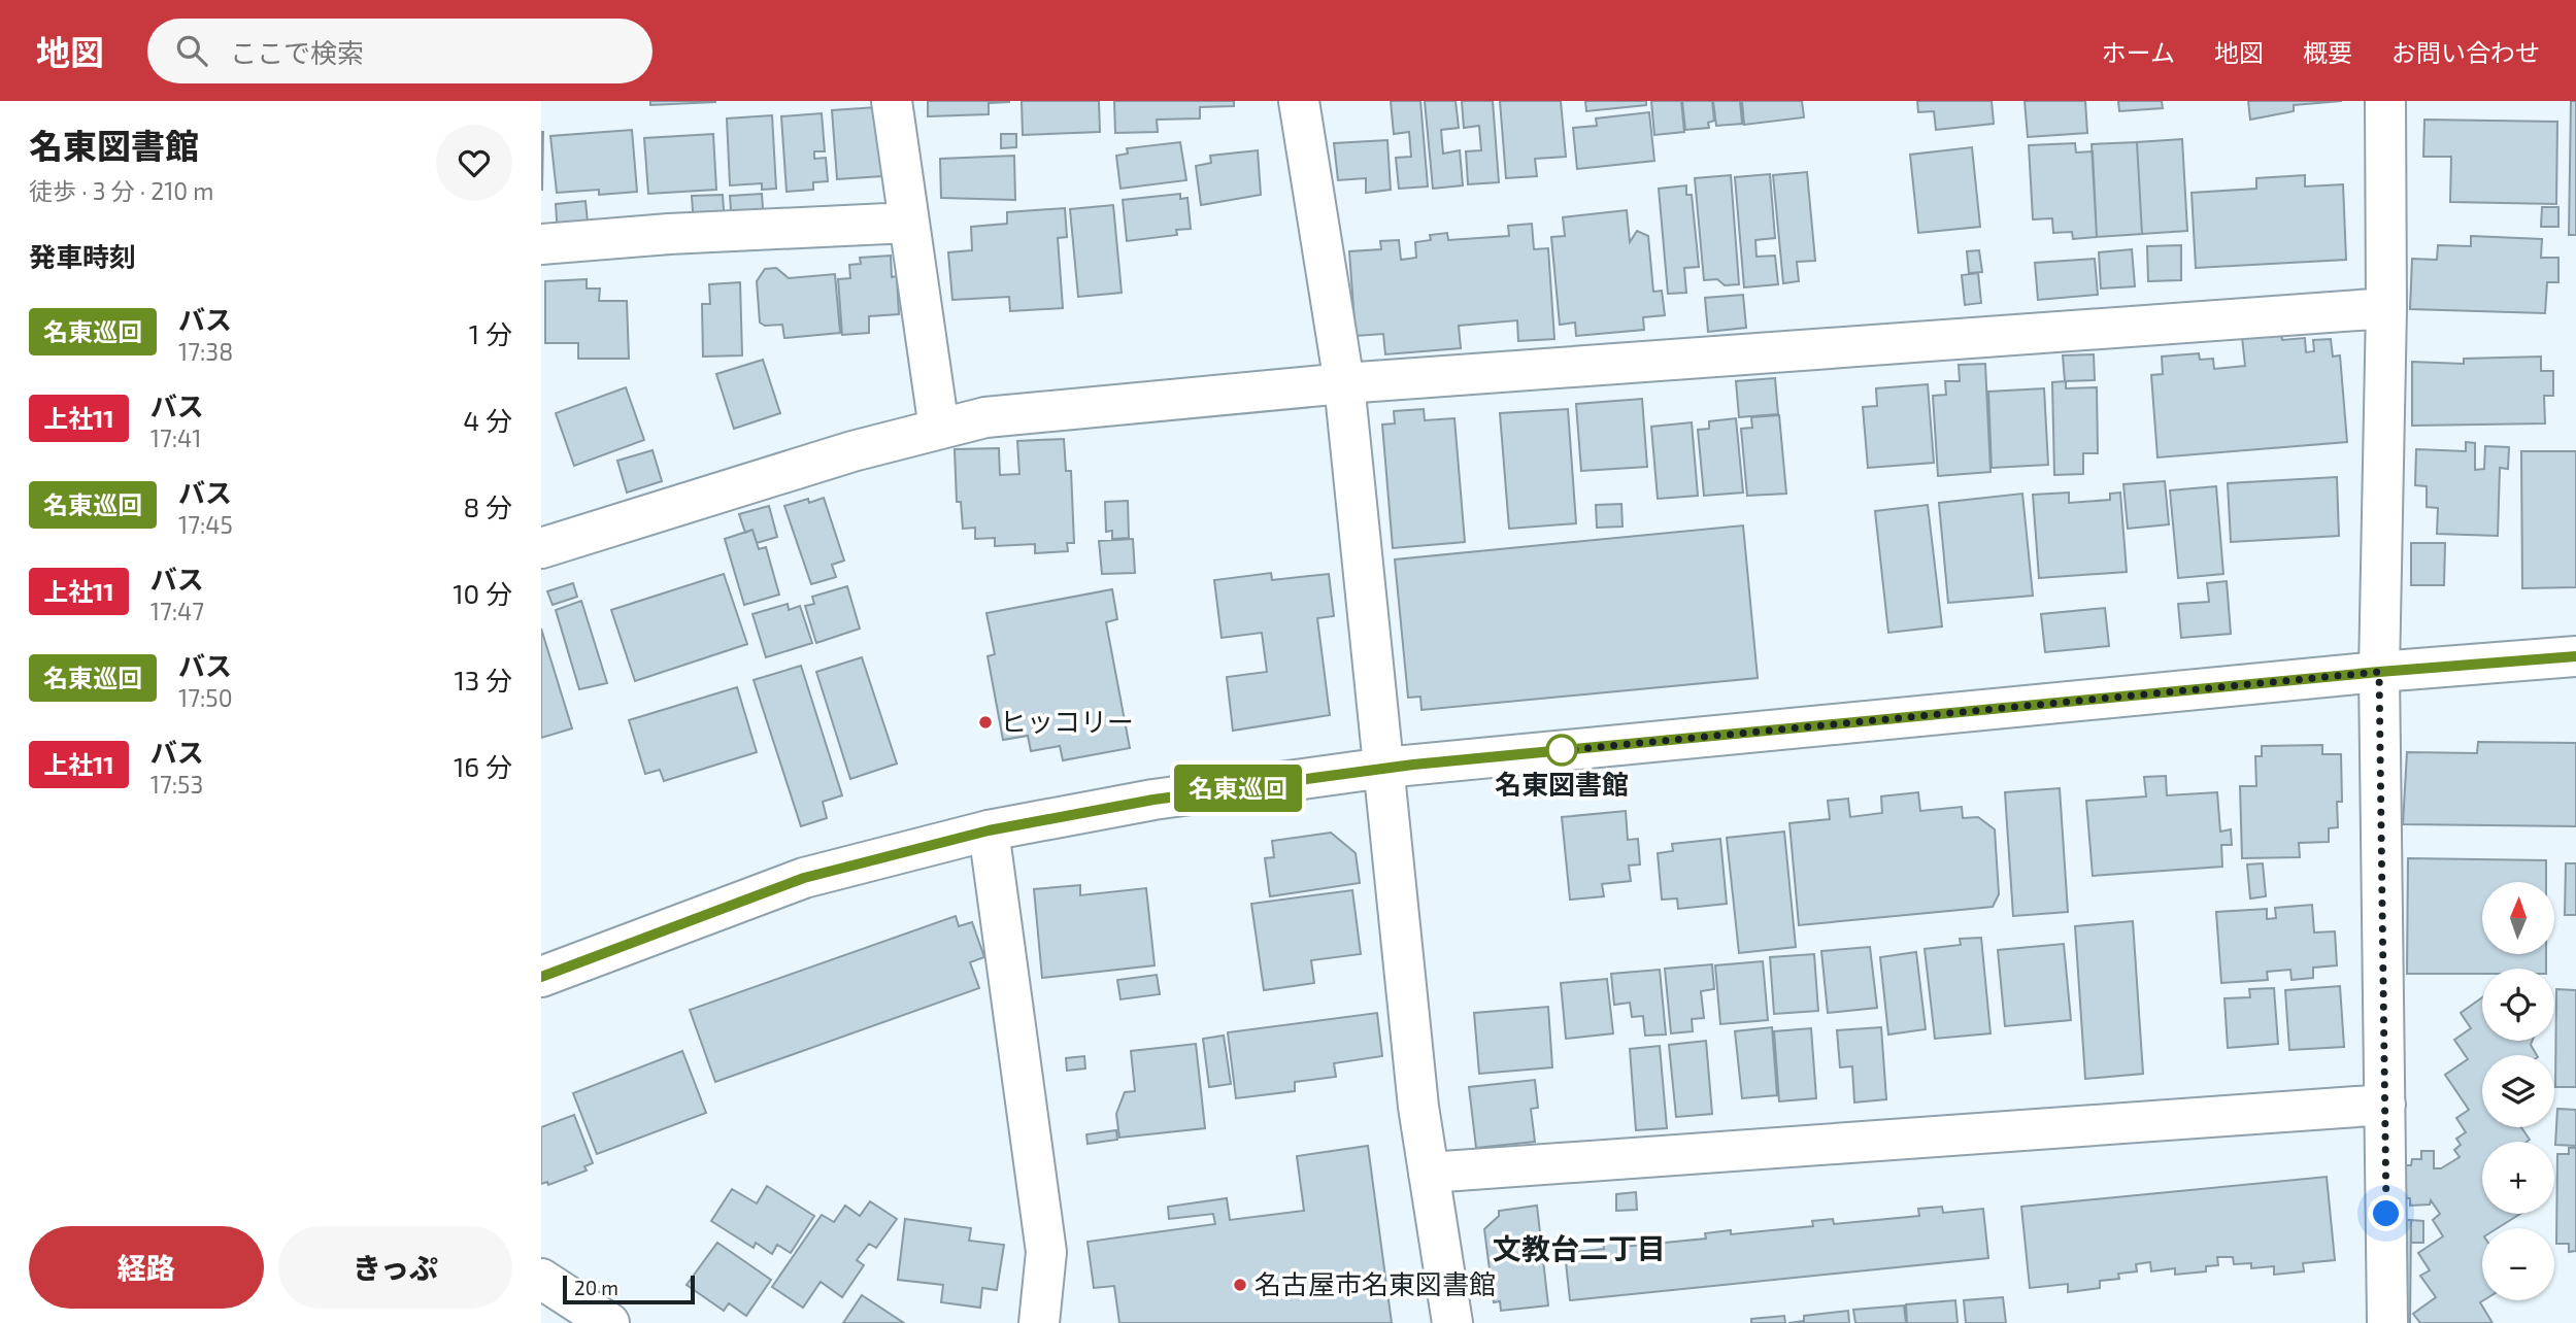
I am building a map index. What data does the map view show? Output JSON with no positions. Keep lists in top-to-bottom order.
{
  "districts": ["文教台二丁目"],
  "places": ["ヒッコリー", "名東図書館", "名古屋市名東図書館"],
  "lines": ["bus line 名東巡回"],
  "scale_bar": "20 m",
  "north": "top",
  "page": {
    "header": "地図",
    "search": "ここで検索",
    "nav": [
      "ホーム",
      "地図",
      "概要",
      "お問い合わせ"
    ],
    "heading": [
      ["名東図書館", "徒歩 · 3 分 · 210 m"],
      "発車時刻"
    ],
    "on_map": "名東巡回",
    "list": [
      {
        "mark": "名東巡回",
        "name": "バス",
        "note": "17:38",
        "value": "1 分"
      },
      {
        "mark": "上社11",
        "name": "バス",
        "note": "17:41",
        "value": "4 分"
      },
      {
        "mark": "名東巡回",
        "name": "バス",
        "note": "17:45",
        "value": "8 分"
      },
      {
        "mark": "上社11",
        "name": "バス",
        "note": "17:47",
        "value": "10 分"
      },
      {
        "mark": "名東巡回",
        "name": "バス",
        "note": "17:50",
        "value": "13 分"
      },
      {
        "mark": "上社11",
        "name": "バス",
        "note": "17:53",
        "value": "16 分"
      }
    ],
    "map_buttons": ["+", "−"],
    "buttons": ["経路", "きっぷ"],
    "scale": "20 m"
  }
}
